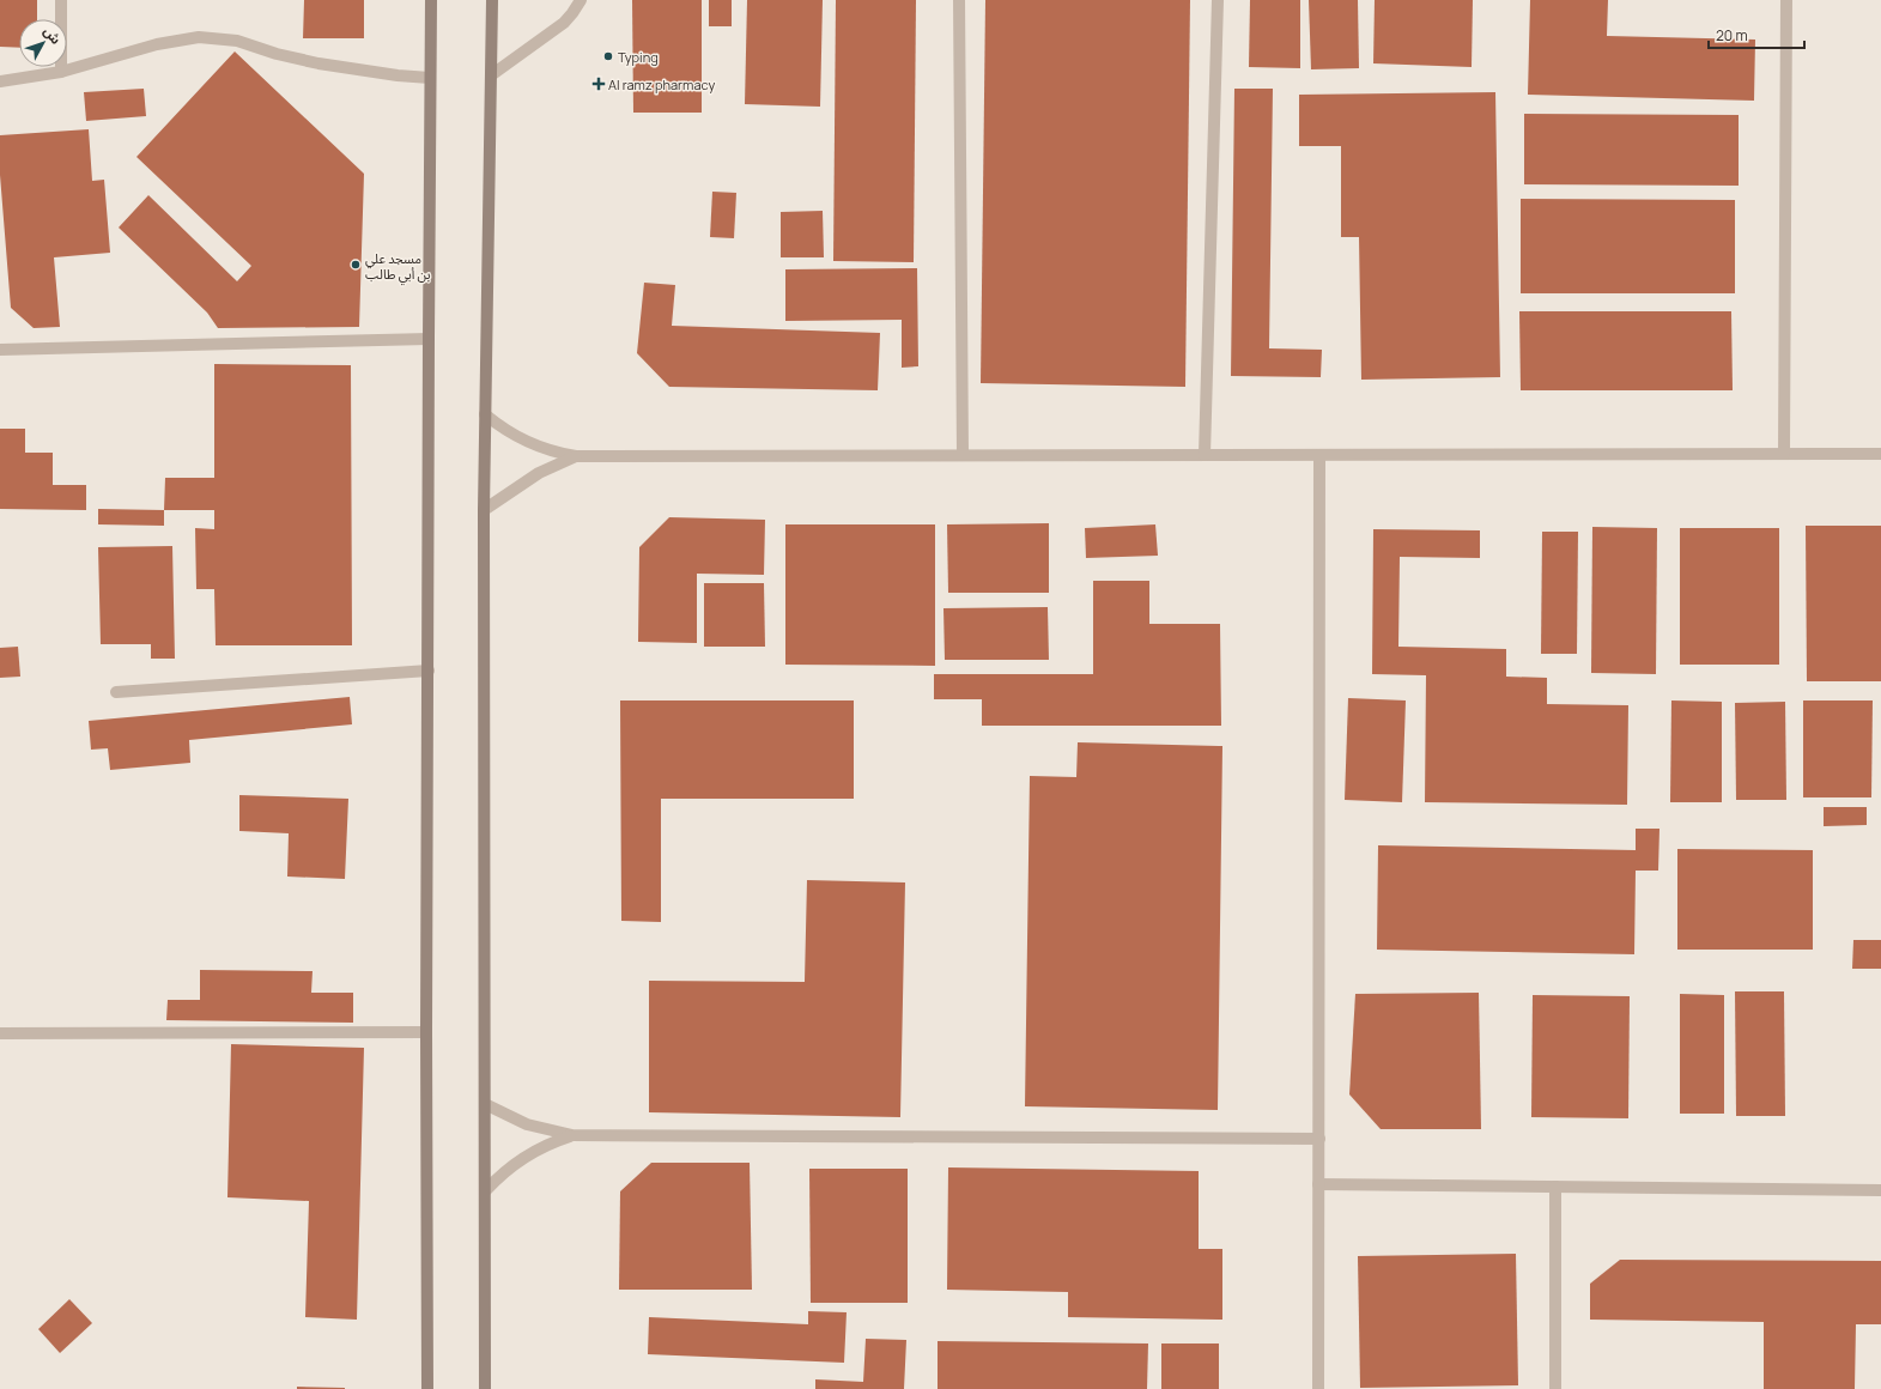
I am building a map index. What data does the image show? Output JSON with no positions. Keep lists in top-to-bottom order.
{
  "places": {
    "other": ["Typing", "مسجد علي بن أبي طالب"],
    "health": ["Al ramz pharmacy"]
  },
  "scale_bar": "20 m",
  "north": "top right"
}
